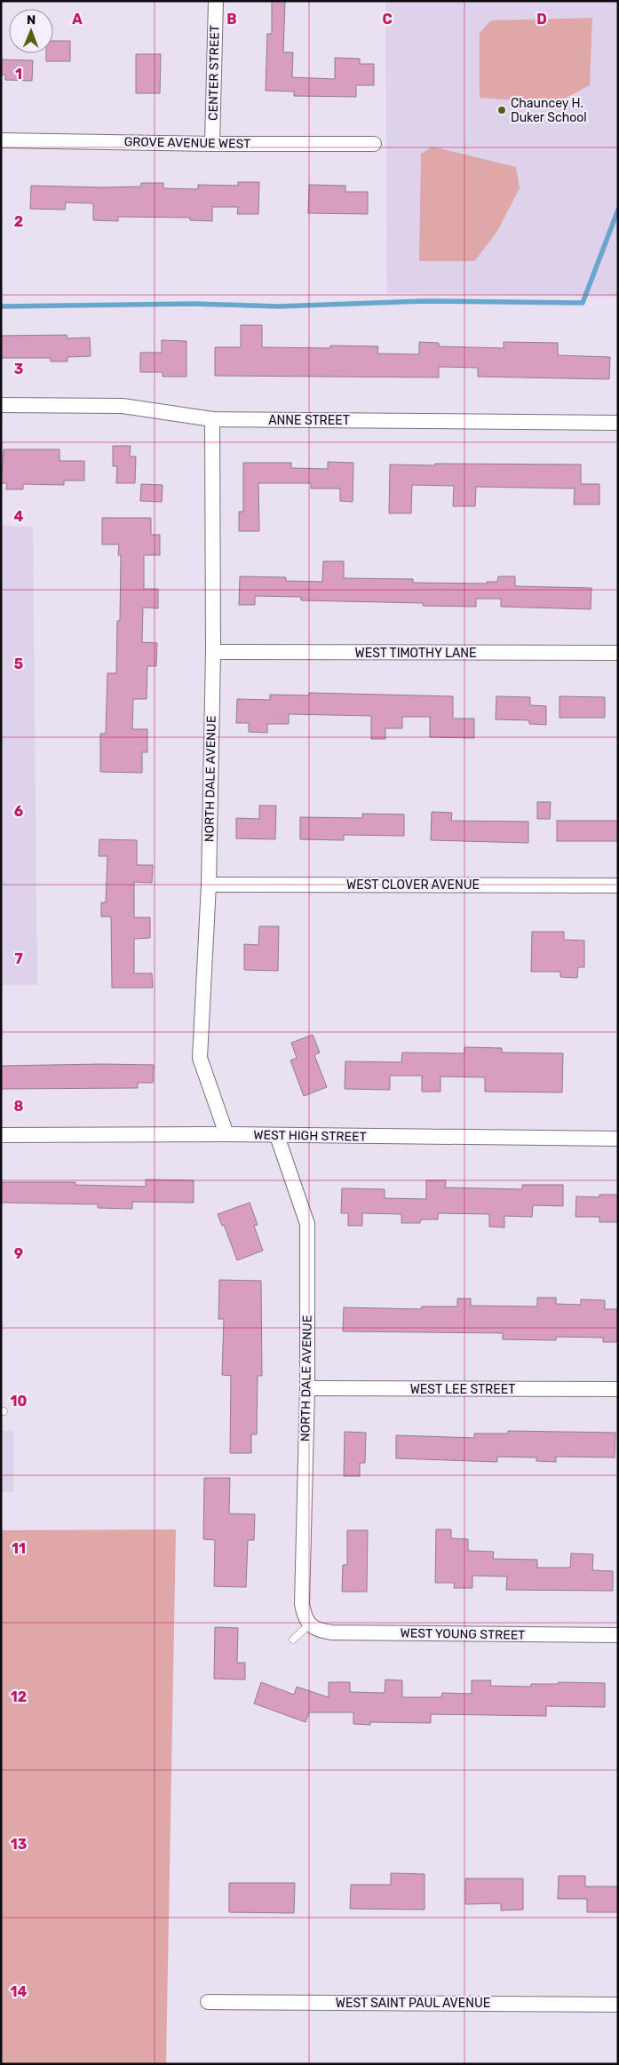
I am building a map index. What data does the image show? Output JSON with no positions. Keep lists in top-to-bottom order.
{
  "streets": {
    "street": [
      "CENTER STREET",
      "GROVE AVENUE WEST",
      "ANNE STREET",
      "WEST TIMOTHY LANE",
      "NORTH DALE AVENUE",
      "WEST CLOVER AVENUE",
      "WEST HIGH STREET",
      "WEST LEE STREET",
      "WEST YOUNG STREET",
      "WEST SAINT PAUL AVENUE"
    ]
  },
  "crossings": [
    ["CENTER STREET", "GROVE AVENUE WEST"],
    ["ANNE STREET", "NORTH DALE AVENUE"],
    ["WEST TIMOTHY LANE", "NORTH DALE AVENUE"],
    ["NORTH DALE AVENUE", "WEST CLOVER AVENUE"],
    ["NORTH DALE AVENUE", "WEST HIGH STREET"],
    ["NORTH DALE AVENUE", "WEST LEE STREET"],
    ["NORTH DALE AVENUE", "WEST YOUNG STREET"]
  ],
  "places": ["Chauncey H. Duker School"],
  "north": "top",
  "grid": {
    "columns": [
      "A",
      "B",
      "C",
      "D"
    ],
    "rows": [
      "1",
      "2",
      "3",
      "4",
      "5",
      "6",
      "7",
      "8",
      "9",
      "10",
      "11",
      "12",
      "13",
      "14"
    ]
  }
}
